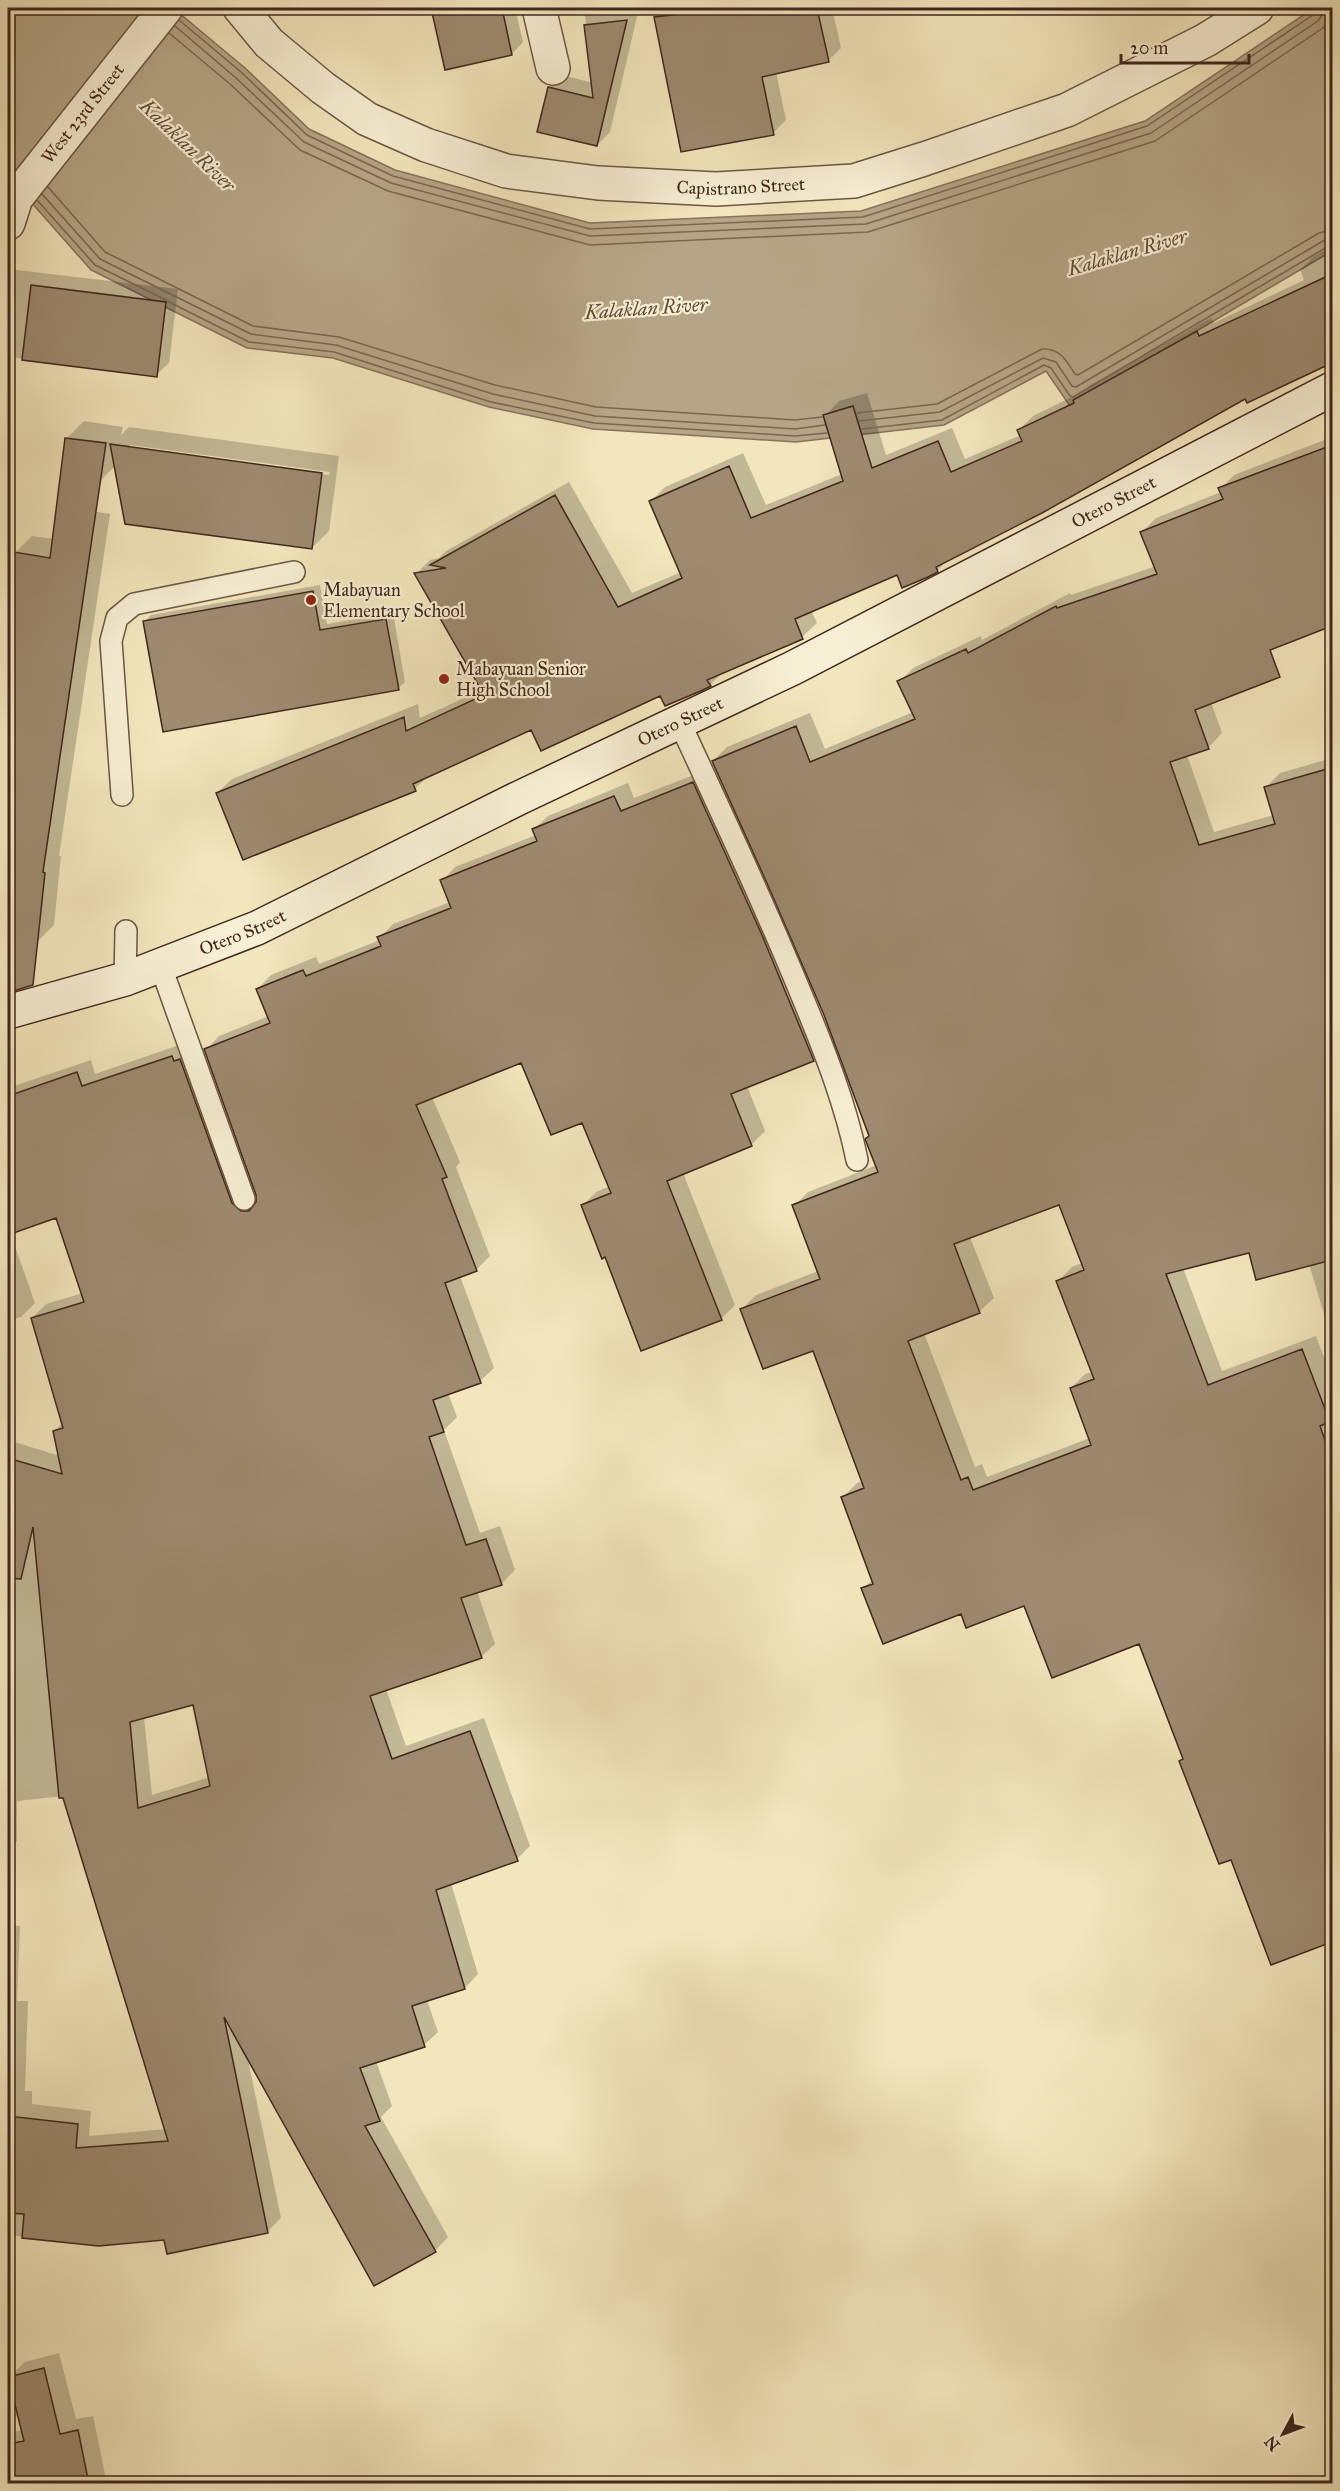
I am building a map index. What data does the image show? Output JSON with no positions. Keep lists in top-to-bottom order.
{
  "streets": {
    "main road": ["West 23rd Street", "Capistrano Street", "Otero Street"]
  },
  "water": ["Kalaklan River"],
  "places": ["Mabayuan Elementary School", "Mabayuan Senior High School"],
  "scale_bar": "20 m",
  "north": "bottom left"
}
